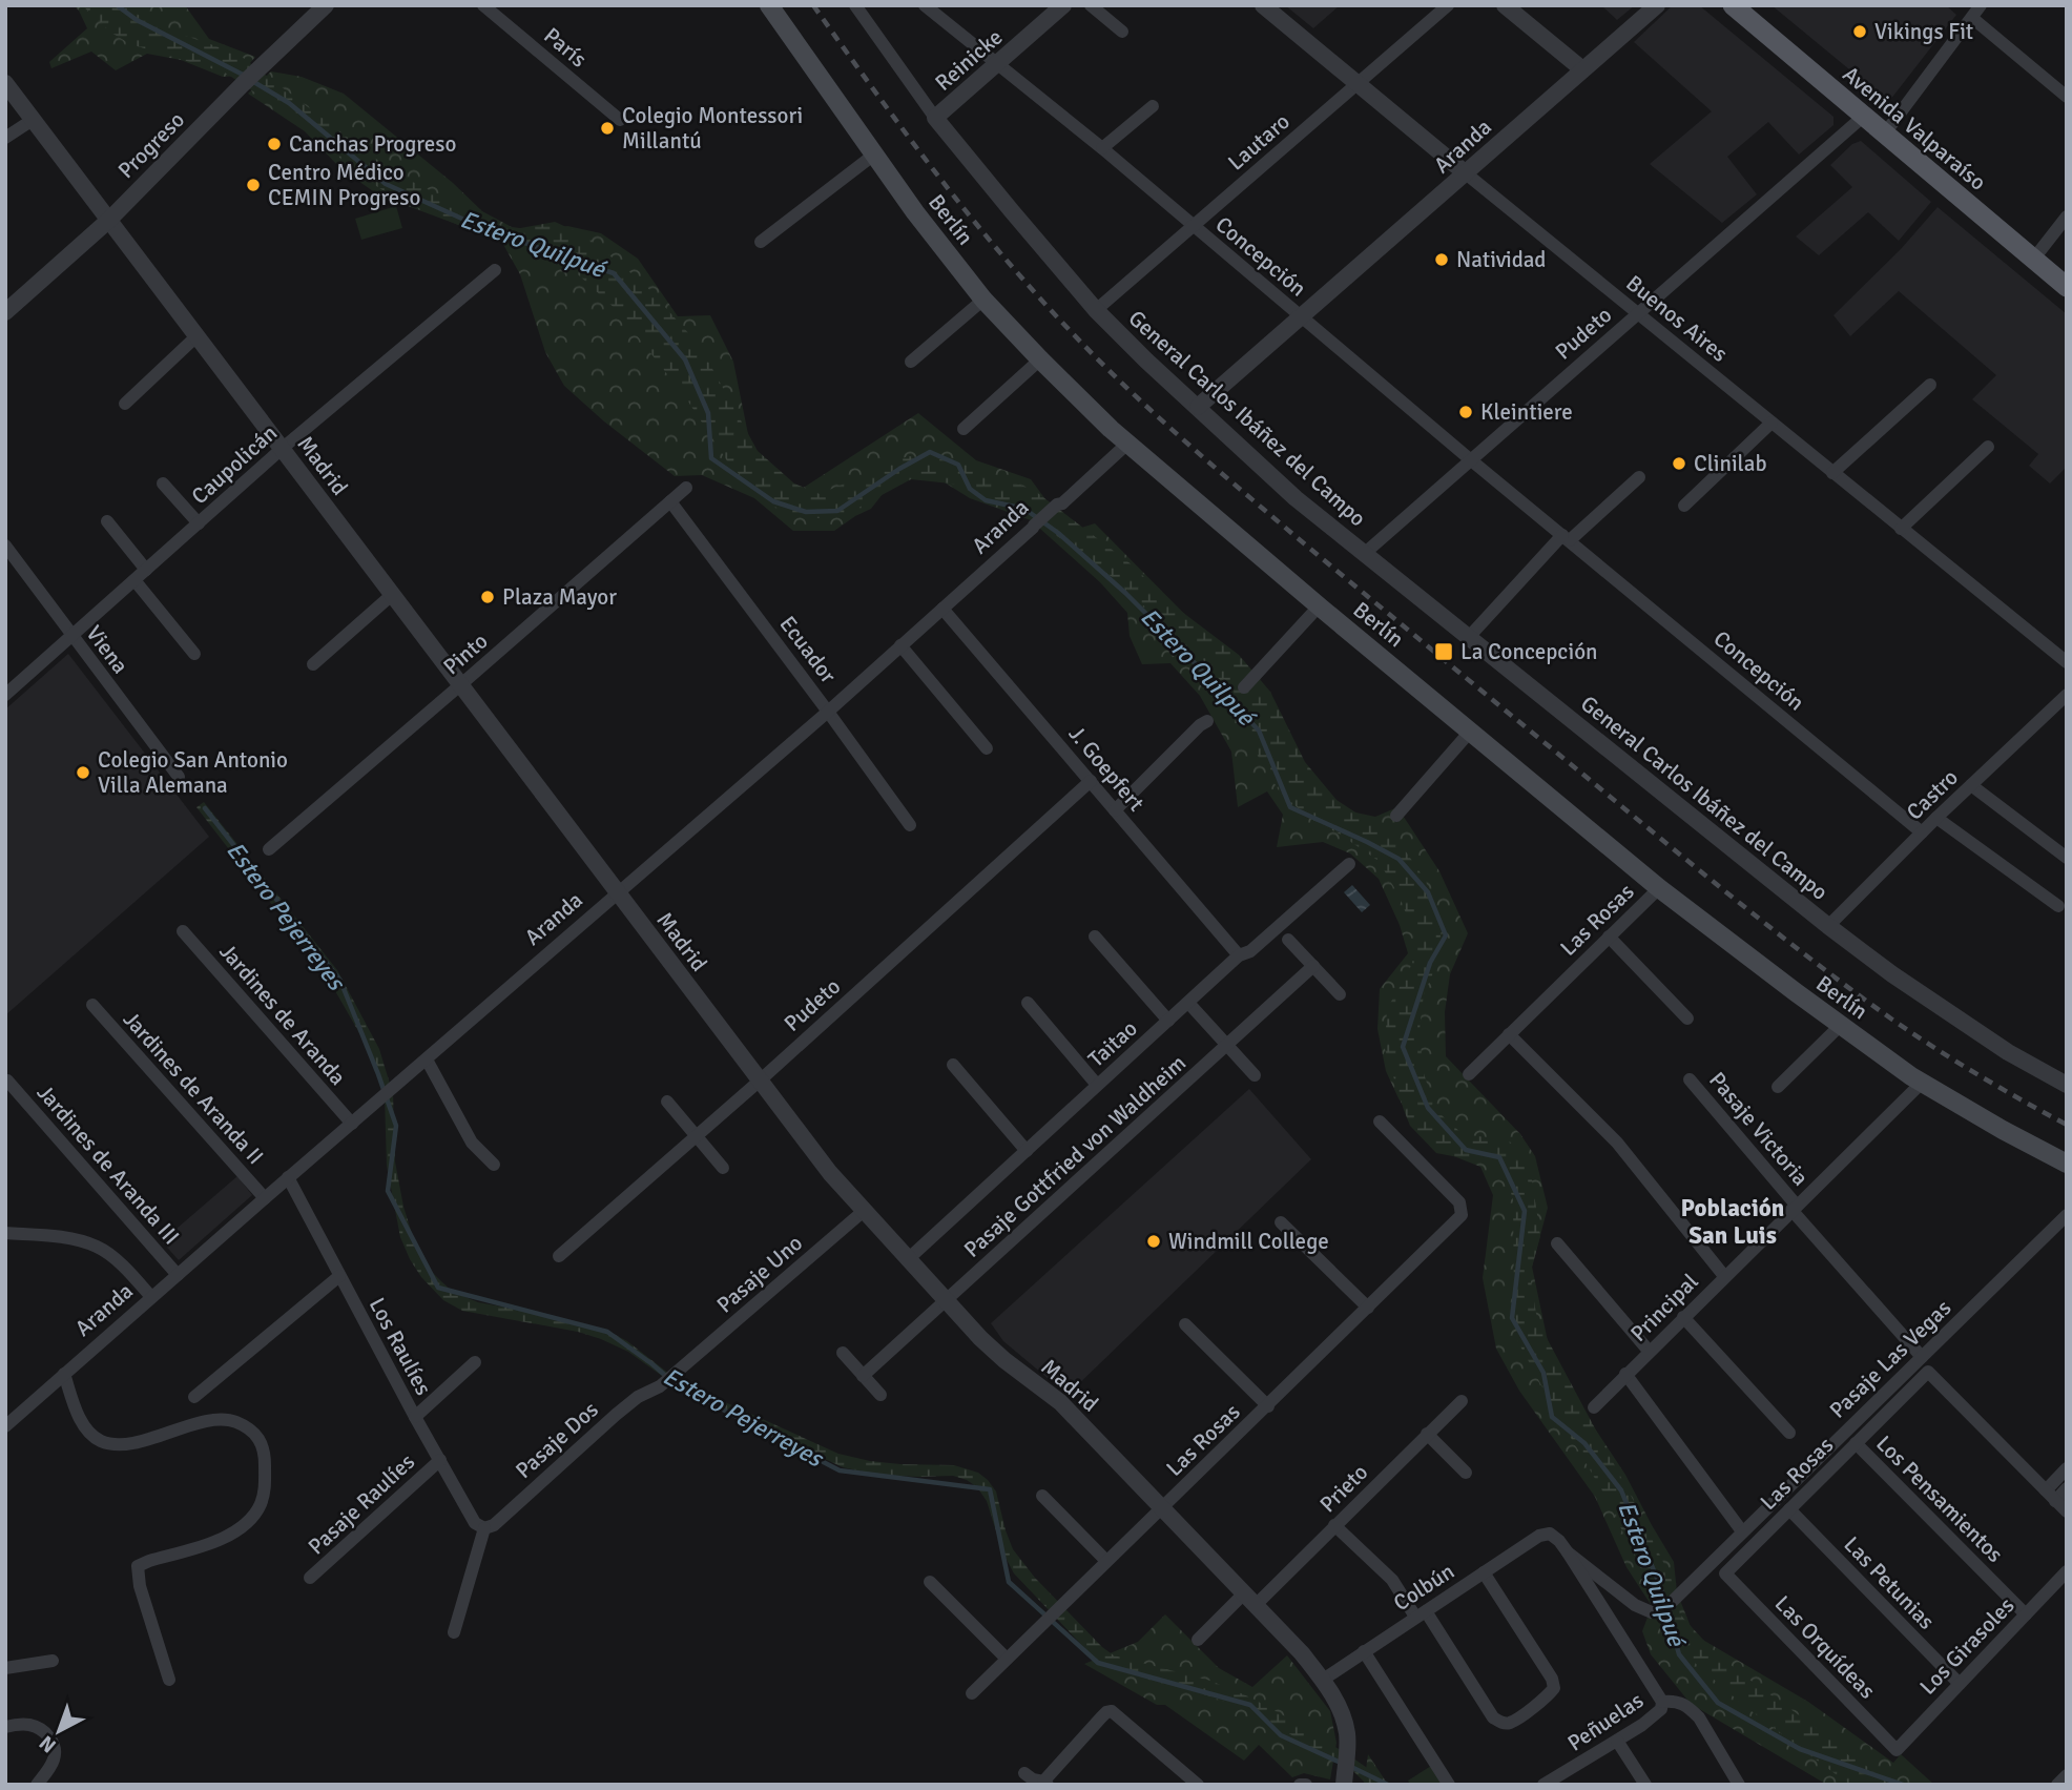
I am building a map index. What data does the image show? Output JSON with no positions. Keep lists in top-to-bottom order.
{
  "streets": {
    "main road": ["Avenida Valparaíso", "Berlín"],
    "street": [
      "París",
      "Reinicke",
      "Lautaro",
      "Progreso",
      "Aranda",
      "Concepción",
      "Buenos Aires",
      "Pudeto",
      "General Carlos Ibáñez del Campo",
      "Caupolicán",
      "Madrid",
      "Viena",
      "Ecuador",
      "Pinto",
      "J. Goepfert",
      "Castro",
      "Las Rosas",
      "Jardines de Aranda",
      "Taitao",
      "Jardines de Aranda II",
      "Pasaje Victoria",
      "Pasaje Gottfried von Waldheim",
      "Jardines de Aranda III",
      "Pasaje Uno",
      "Principal",
      "Los Raulíes",
      "Pasaje Las Vegas",
      "Pasaje Dos",
      "Prieto",
      "Los Pensamientos",
      "Pasaje Raulíes",
      "Las Petunias",
      "Colbún",
      "Los Girasoles",
      "Las Orquídeas",
      "Peñuelas"
    ]
  },
  "crossings": [
    ["Reinicke", "Concepción"],
    ["Reinicke", "General Carlos Ibáñez del Campo"],
    ["Avenida Valparaíso", "Pudeto"],
    ["Lautaro", "Concepción"],
    ["Lautaro", "Buenos Aires"],
    ["Lautaro", "General Carlos Ibáñez del Campo"],
    ["Progreso", "Madrid"],
    ["Aranda", "Berlín"],
    ["Aranda", "Concepción"],
    ["Aranda", "Buenos Aires"],
    ["Aranda", "General Carlos Ibáñez del Campo"],
    ["Aranda", "Madrid"],
    ["Aranda", "Ecuador"],
    ["Aranda", "J. Goepfert"],
    ["Aranda", "Jardines de Aranda"],
    ["Aranda", "Jardines de Aranda II"],
    ["Aranda", "Jardines de Aranda III"],
    ["Aranda", "Los Raulíes"],
    ["Berlín", "Las Rosas"],
    ["Berlín", "Principal"],
    ["Concepción", "Pudeto"],
    ["Concepción", "Castro"],
    ["Buenos Aires", "Pudeto"],
    ["Pudeto", "General Carlos Ibáñez del Campo"],
    ["Pudeto", "Madrid"],
    ["Pudeto", "J. Goepfert"],
    ["General Carlos Ibáñez del Campo", "Castro"],
    ["Caupolicán", "Madrid"],
    ["Caupolicán", "Viena"],
    ["Madrid", "Pinto"],
    ["Madrid", "Las Rosas"],
    ["Madrid", "Taitao"],
    ["Madrid", "Pasaje Gottfried von Waldheim"],
    ["Madrid", "Pasaje Uno"],
    ["Madrid", "Prieto"],
    ["Madrid", "Colbún"],
    ["Ecuador", "Pinto"],
    ["J. Goepfert", "Taitao"],
    ["Las Rosas", "Los Pensamientos"],
    ["Las Rosas", "Las Petunias"],
    ["Las Rosas", "Las Orquídeas"],
    ["Pasaje Victoria", "Principal"],
    ["Pasaje Uno", "Pasaje Dos"],
    ["Los Raulíes", "Pasaje Dos"],
    ["Los Raulíes", "Pasaje Raulíes"],
    ["Pasaje Las Vegas", "Peñuelas"],
    ["Los Pensamientos", "Los Girasoles"],
    ["Las Petunias", "Los Girasoles"],
    ["Colbún", "Peñuelas"],
    ["Los Girasoles", "Las Orquídeas"]
  ],
  "districts": ["Población San Luis"],
  "water": ["Estero Quilpué", "Estero Pejerreyes"],
  "places": {
    "other": [
      "Vikings Fit",
      "Colegio Montessori Millantú",
      "Canchas Progreso",
      "Centro Médico CEMIN Progreso",
      "Natividad",
      "Kleintiere",
      "Clinilab",
      "Plaza Mayor",
      "Colegio San Antonio Villa Alemana",
      "Windmill College"
    ],
    "transit": ["La Concepción"]
  },
  "north": "bottom left"
}
